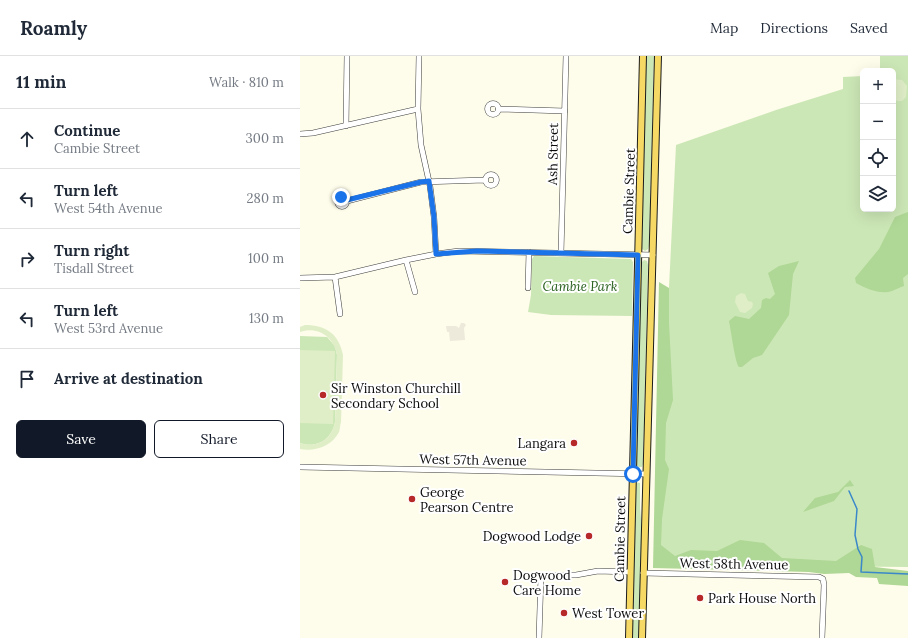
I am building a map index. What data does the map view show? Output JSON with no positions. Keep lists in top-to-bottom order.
{
  "streets": {
    "main road": ["Cambie Street"],
    "street": ["Ash Street", "West 57th Avenue", "West 58th Avenue"]
  },
  "crossings": [
    ["Cambie Street", "West 57th Avenue"],
    ["Cambie Street", "West 58th Avenue"]
  ],
  "parks": ["Cambie Park"],
  "places": [
    "Sir Winston Churchill Secondary School",
    "Langara",
    "George Pearson Centre",
    "Dogwood Lodge",
    "Dogwood Care Home",
    "Park House North",
    "West Tower"
  ],
  "page": {
    "header": "Roamly",
    "nav": ["Map", "Directions", "Saved"],
    "heading": ["11 min", "Walk · 810 m"],
    "map_buttons": ["+", "−"],
    "list": [
      ["Continue", "Cambie Street", "300 m"],
      ["Turn left", "West 54th Avenue", "280 m"],
      ["Turn right", "Tisdall Street", "100 m"],
      ["Turn left", "West 53rd Avenue", "130 m"],
      "Arrive at destination"
    ],
    "buttons": ["Save", "Share"]
  }
}
